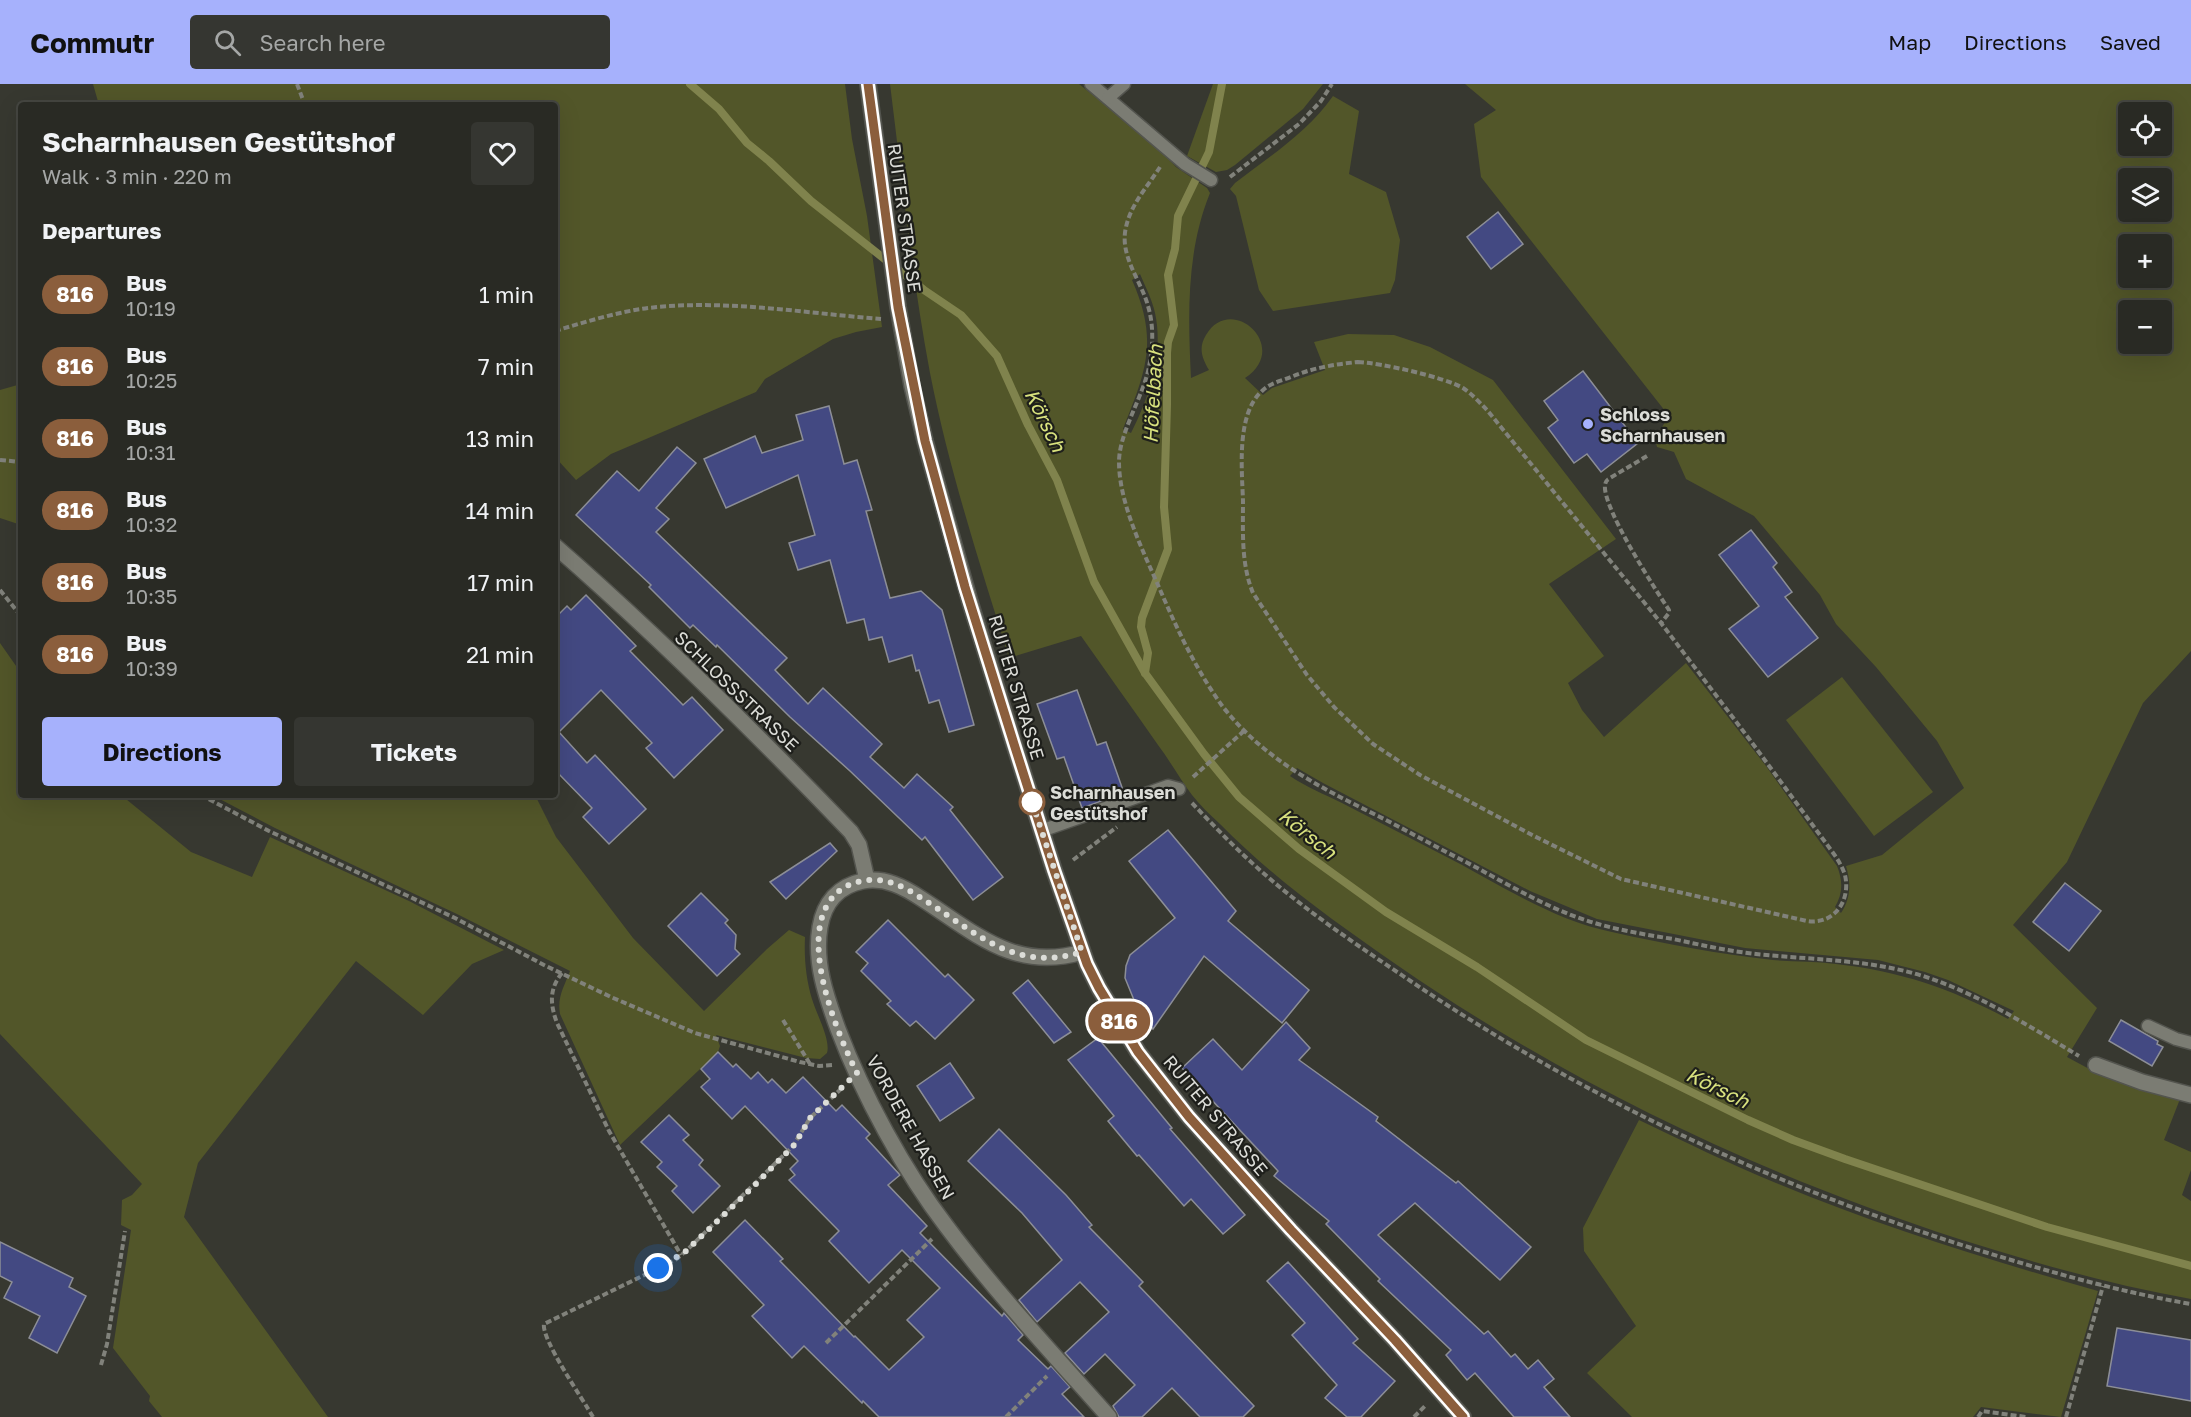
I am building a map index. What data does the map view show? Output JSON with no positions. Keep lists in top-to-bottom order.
{
  "streets": {
    "main road": ["RUITER STRASSE", "SCHLOSSSTRASSE", "VORDERE HASSEN"]
  },
  "crossings": [
    ["SCHLOSSSTRASSE", "VORDERE HASSEN"]
  ],
  "water": ["Höfelbach", "Körsch"],
  "places": ["Schloss Scharnhausen", "Scharnhausen Gestütshof"],
  "lines": ["bus line 816"],
  "page": {
    "header": "Commutr",
    "search": "Search here",
    "nav": ["Map", "Directions", "Saved"],
    "on_map": "816",
    "map_buttons": ["+", "−"],
    "heading": [
      ["Scharnhausen Gestütshof", "Walk · 3 min · 220 m"],
      "Departures"
    ],
    "list": [
      {
        "mark": "816",
        "name": "Bus",
        "note": "10:19",
        "value": "1 min"
      },
      {
        "mark": "816",
        "name": "Bus",
        "note": "10:25",
        "value": "7 min"
      },
      {
        "mark": "816",
        "name": "Bus",
        "note": "10:31",
        "value": "13 min"
      },
      {
        "mark": "816",
        "name": "Bus",
        "note": "10:32",
        "value": "14 min"
      },
      {
        "mark": "816",
        "name": "Bus",
        "note": "10:35",
        "value": "17 min"
      },
      {
        "mark": "816",
        "name": "Bus",
        "note": "10:39",
        "value": "21 min"
      }
    ],
    "buttons": ["Directions", "Tickets"]
  }
}
